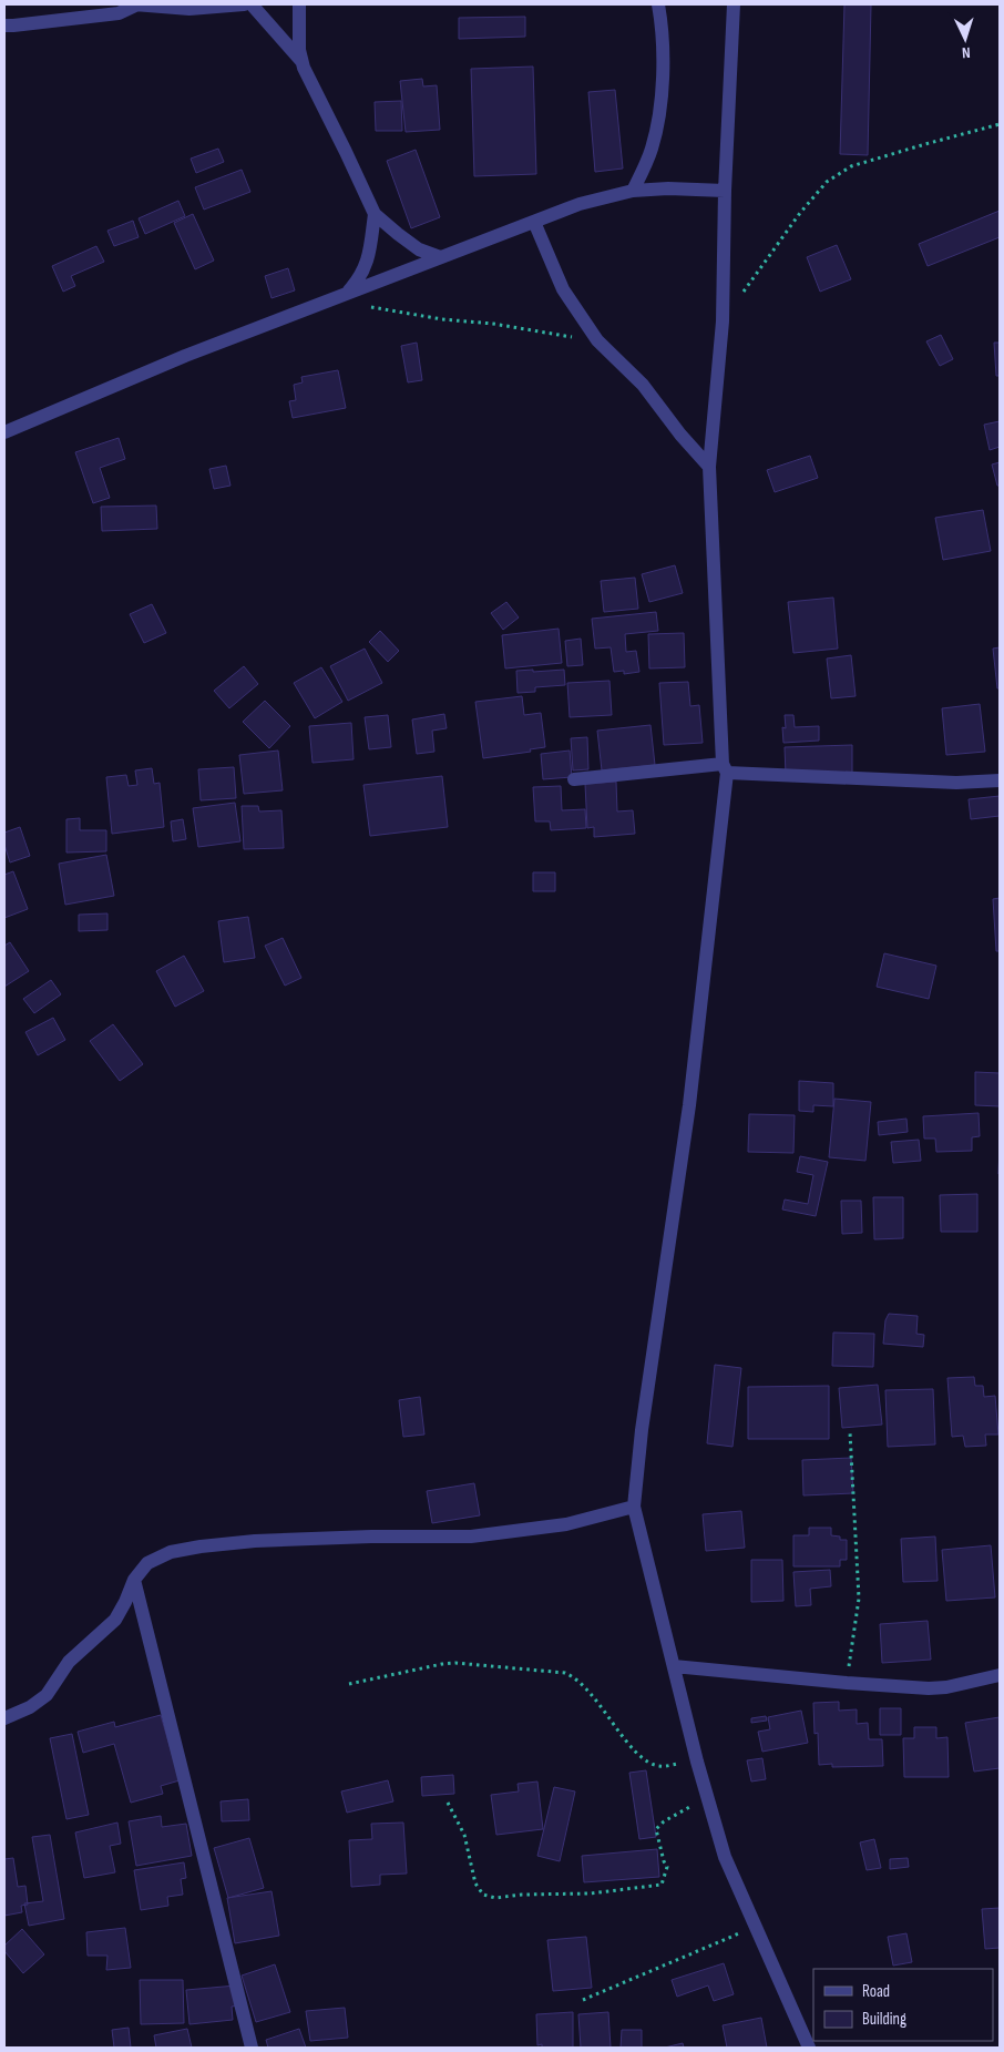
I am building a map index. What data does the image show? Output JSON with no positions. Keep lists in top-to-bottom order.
{
  "legend": ["Road", "Building"],
  "north": "bottom"
}
